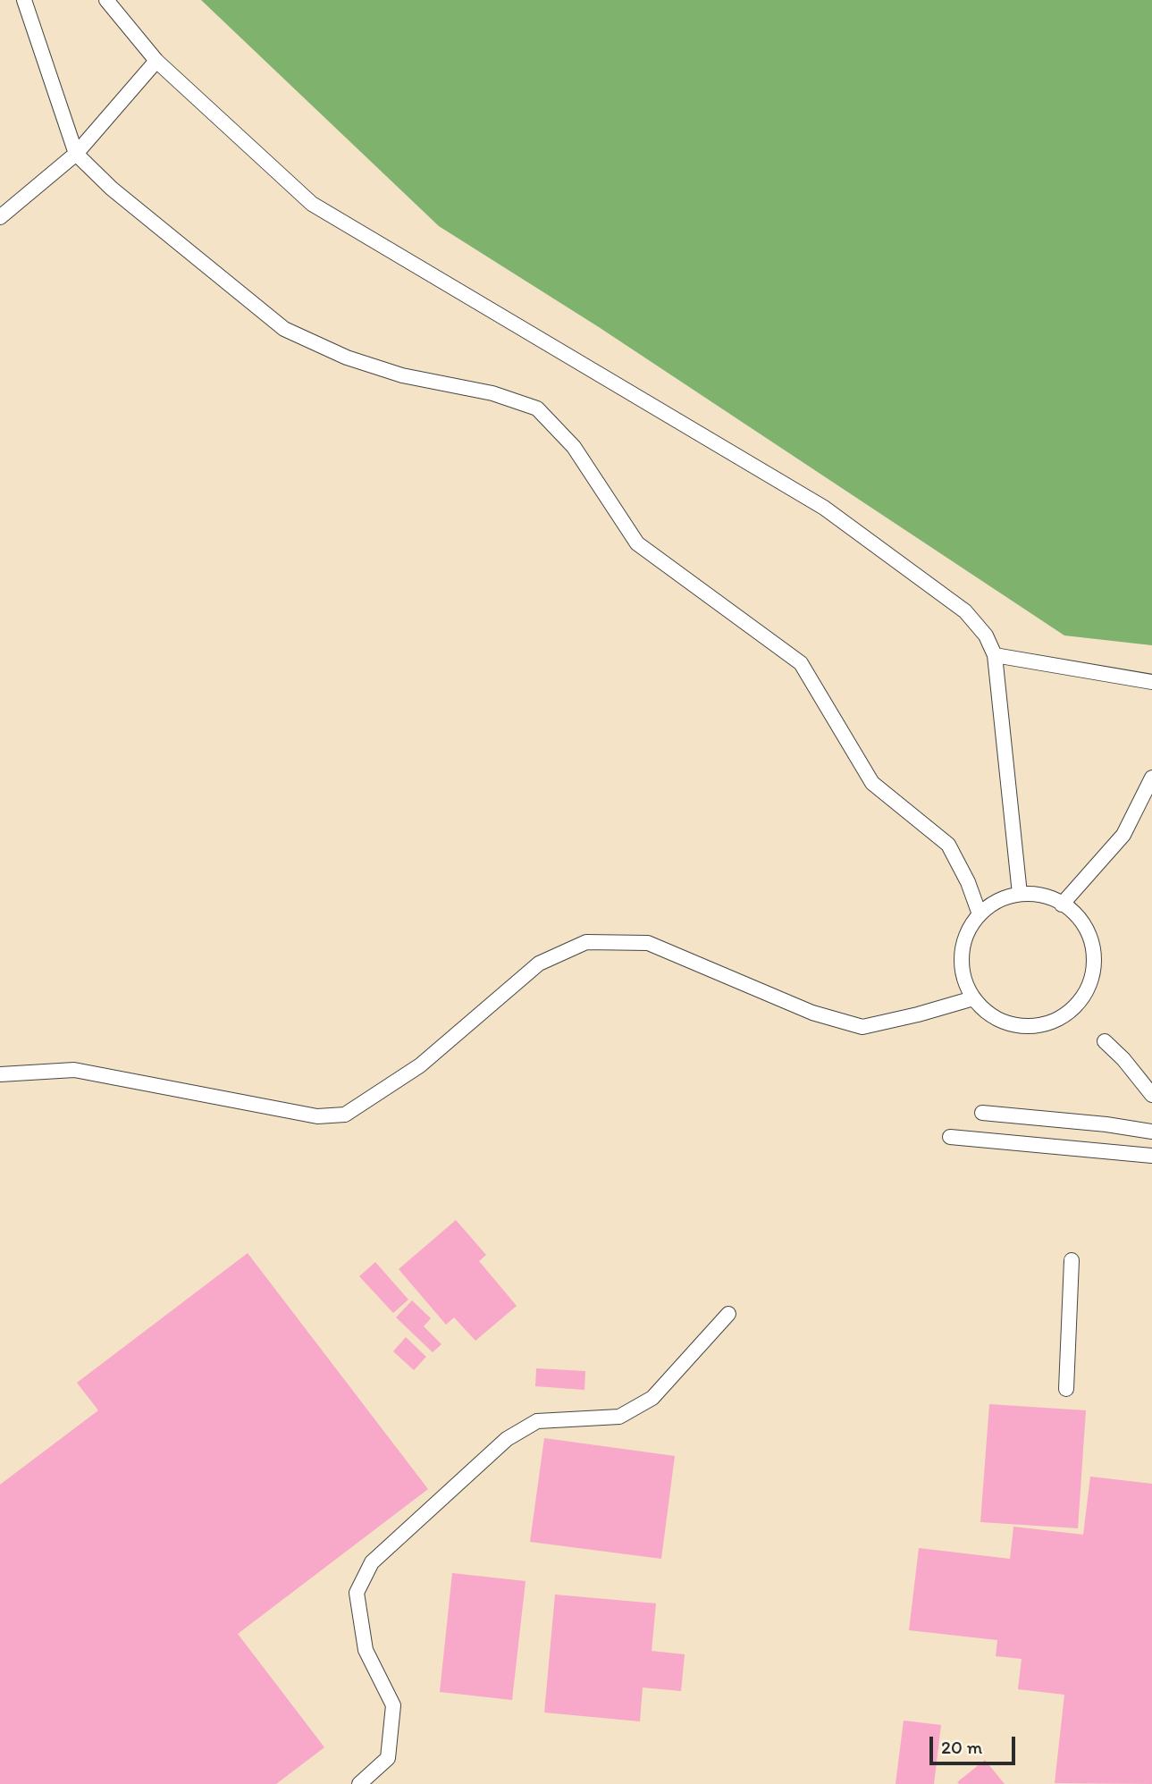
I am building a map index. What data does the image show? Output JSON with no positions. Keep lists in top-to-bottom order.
{
  "scale_bar": "20 m"
}
